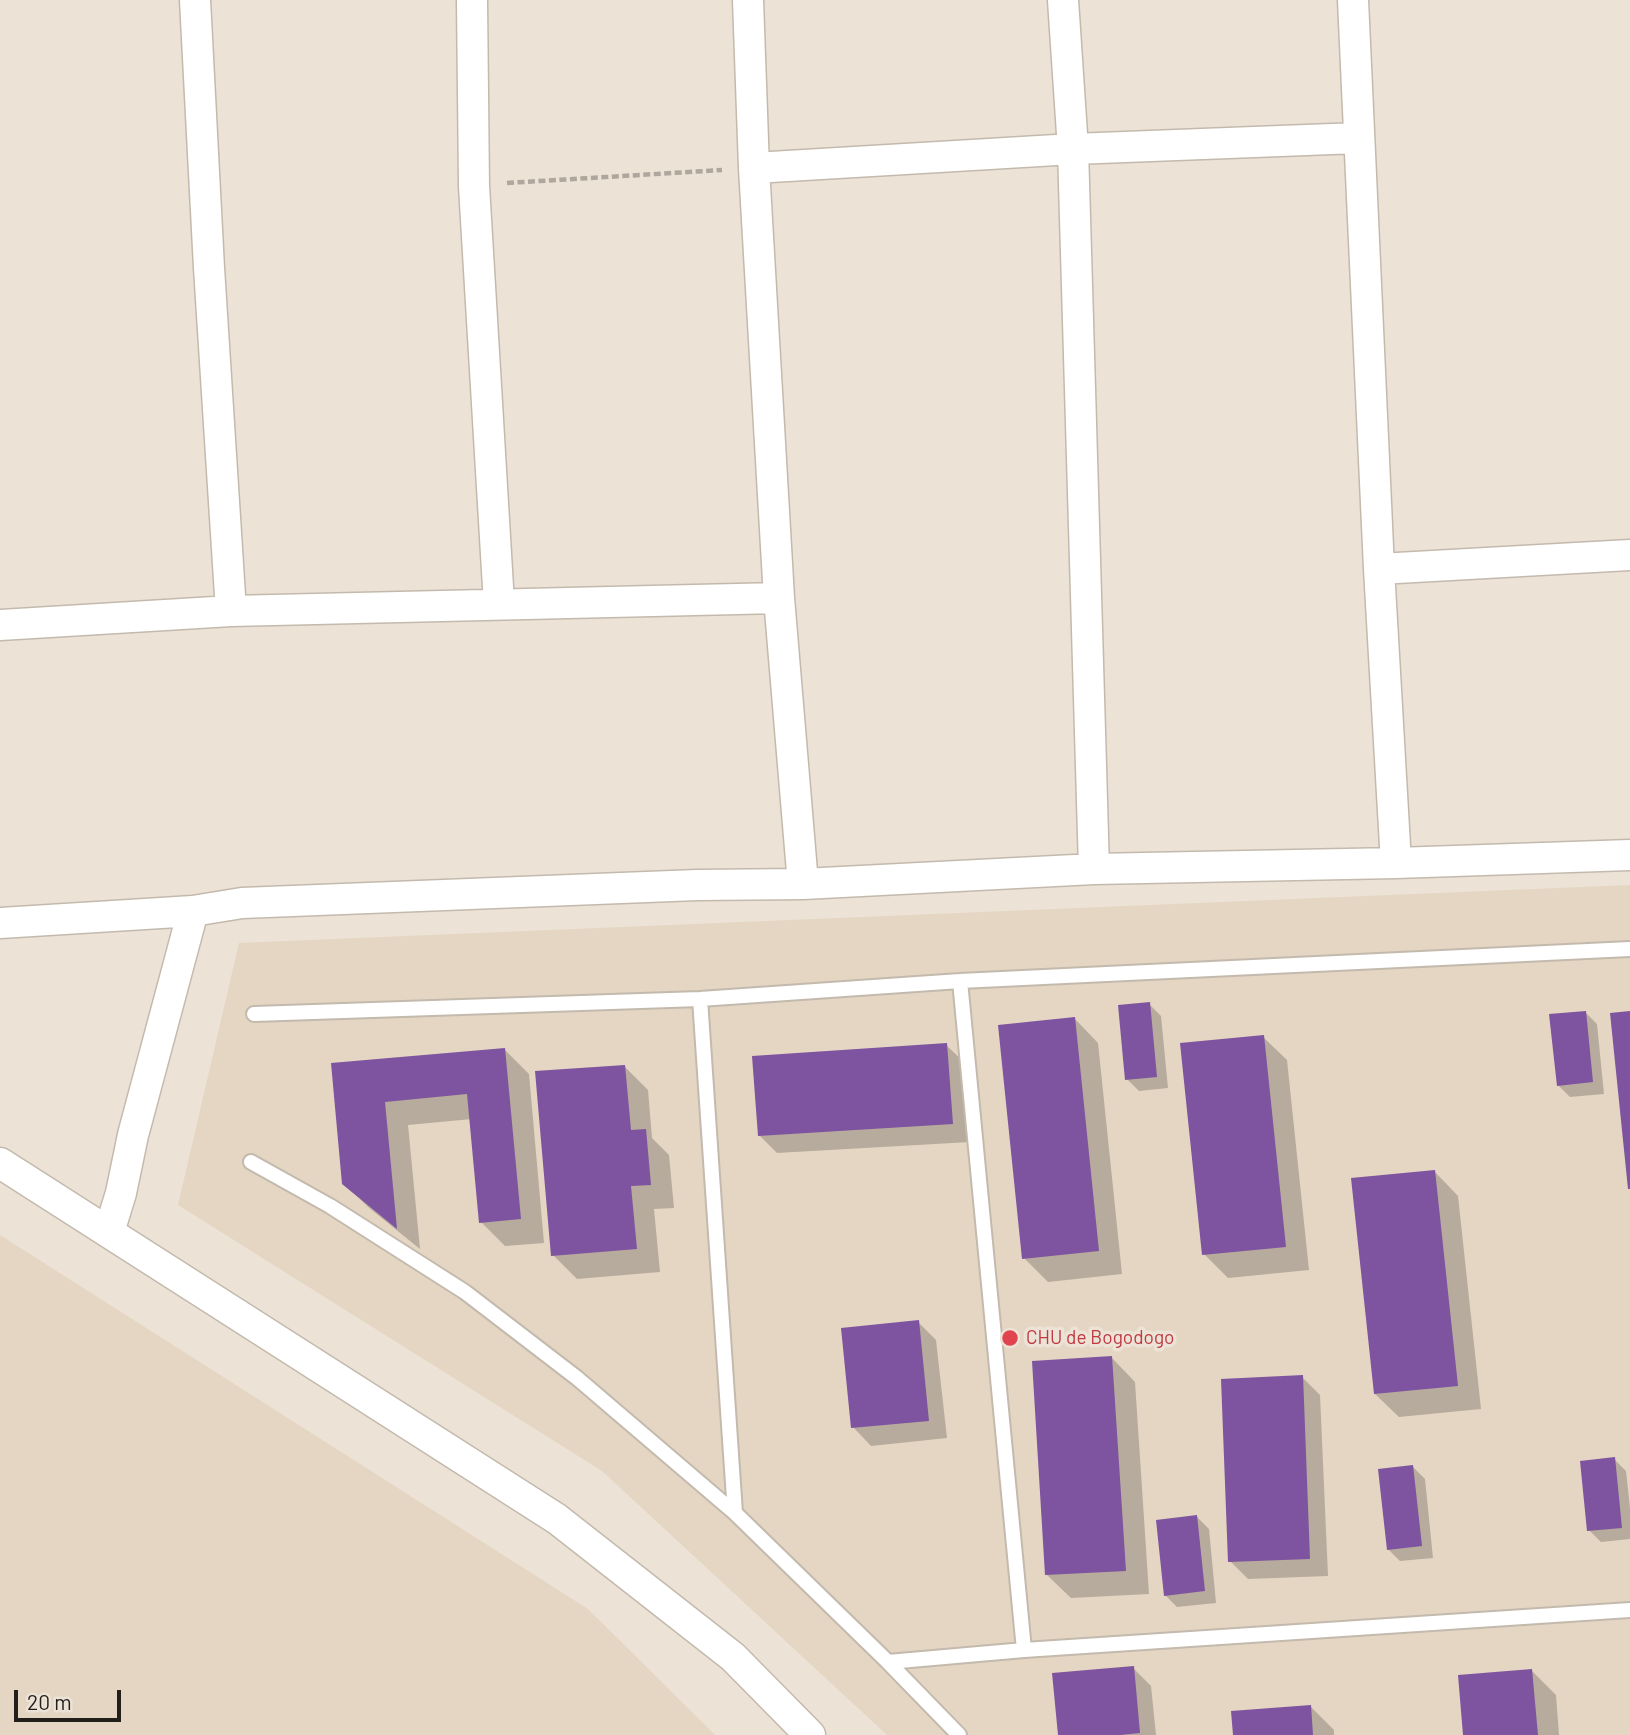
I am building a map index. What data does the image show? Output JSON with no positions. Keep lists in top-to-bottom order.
{
  "places": ["CHU de Bogodogo"],
  "scale_bar": "20 m"
}
